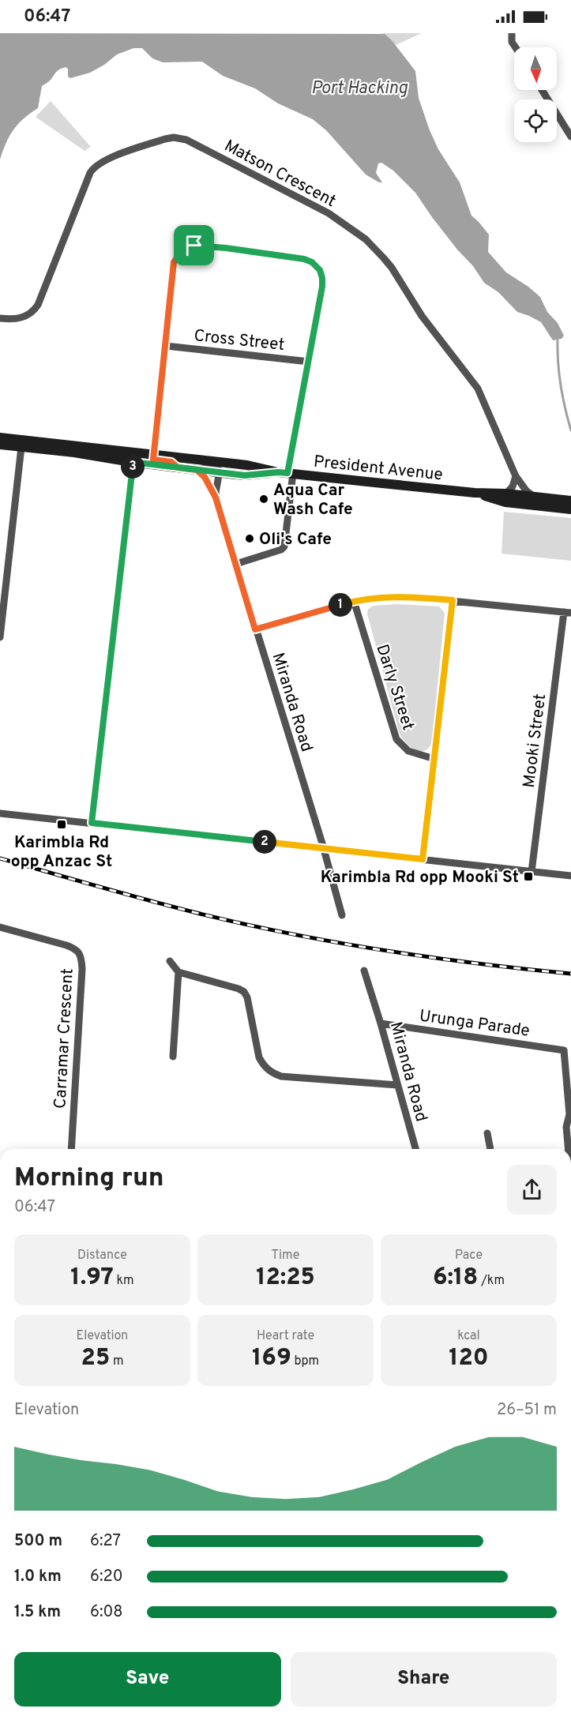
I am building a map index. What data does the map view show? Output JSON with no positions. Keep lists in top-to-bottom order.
{
  "streets": {
    "main road": ["President Avenue"],
    "street": [
      "Matson Crescent",
      "Cross Street",
      "Darly Street",
      "Miranda Road",
      "Mooki Street",
      "Urunga Parade",
      "Carramar Crescent"
    ]
  },
  "crossings": [
    ["Matson Crescent", "President Avenue"],
    ["President Avenue", "Miranda Road"],
    ["Miranda Road", "Urunga Parade"]
  ],
  "water": ["Port Hacking"],
  "places": {
    "other": ["Aqua Car Wash Cafe", "Oli's Cafe"],
    "transit": ["Karimbla Rd opp Anzac St", "Karimbla Rd opp Mooki St"]
  },
  "north": "bottom",
  "page": {
    "status": "06:47",
    "pins": ["3", "1", "2"],
    "heading": ["Morning run", "06:47"],
    "stats": [
      ["Distance", "1.97 km"],
      ["Time", "12:25"],
      ["Pace", "6:18 /km"],
      ["Elevation", "25 m"],
      ["Heart rate", "169 bpm"],
      ["kcal", "120"]
    ],
    "chart": ["Elevation", "26–51 m"],
    "list": [
      {
        "name": "500 m",
        "note": "6:27"
      },
      {
        "name": "1.0 km",
        "note": "6:20"
      },
      {
        "name": "1.5 km",
        "note": "6:08"
      }
    ],
    "buttons": ["Save", "Share"]
  }
}
